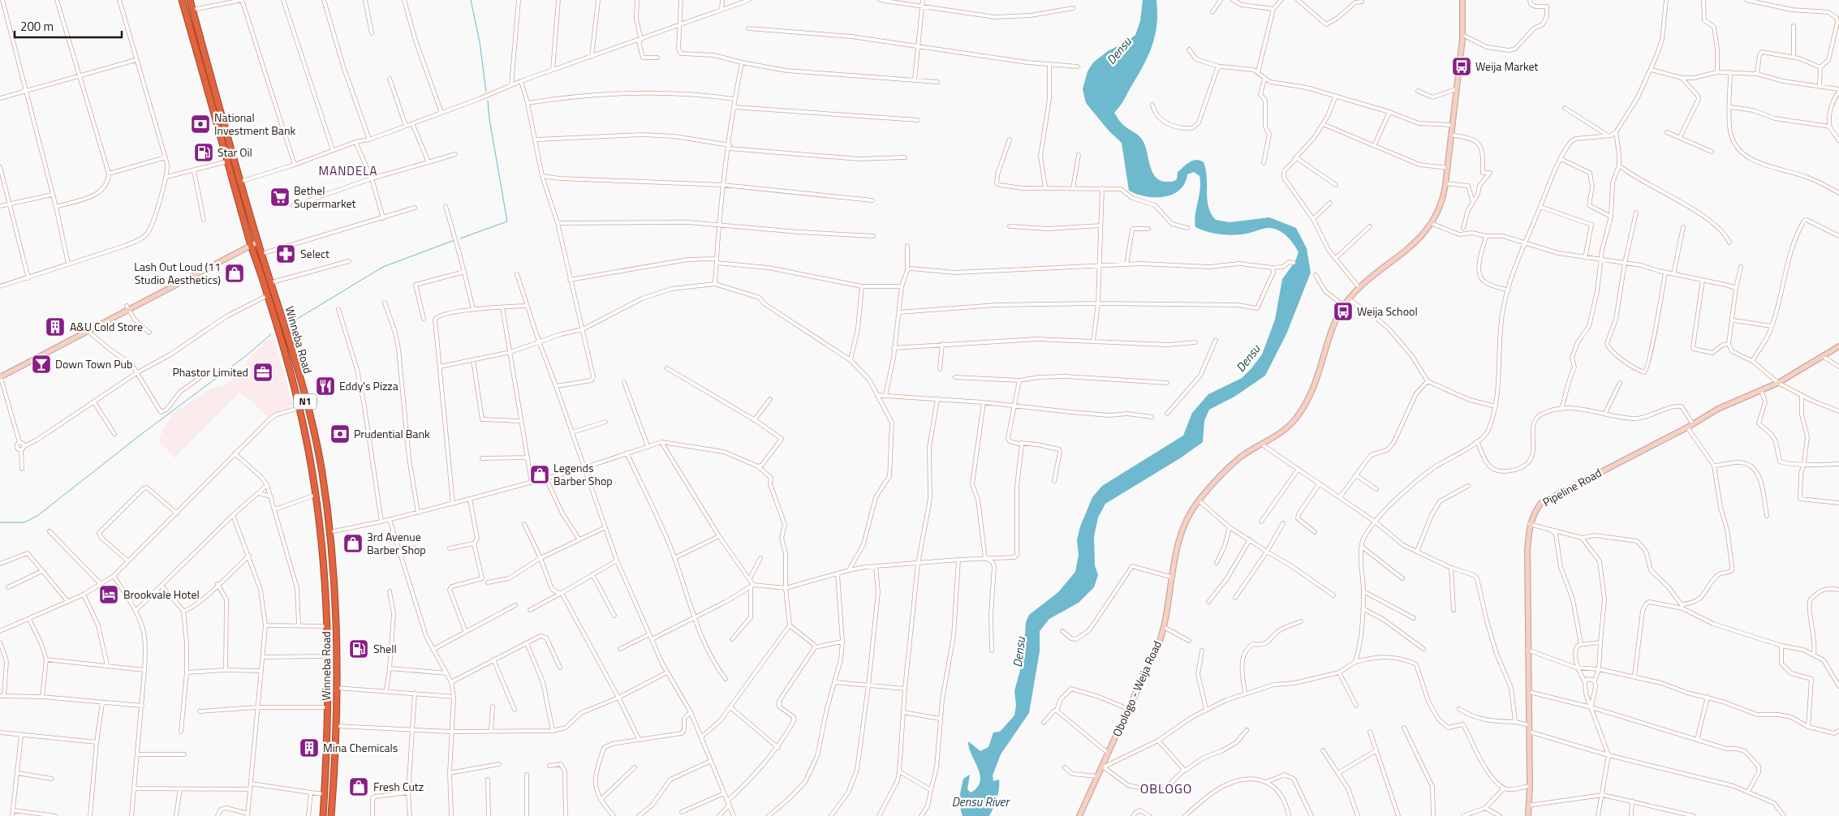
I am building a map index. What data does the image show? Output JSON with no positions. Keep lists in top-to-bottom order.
{
  "streets": {
    "highway": ["Winneba Road", "N1"],
    "street": ["Pipeline Road", "Obologo - Weija Road"]
  },
  "districts": ["MANDELA", "OBLOGO"],
  "water": ["Densu", "Densu River"],
  "places": {
    "bus stop": ["Weija Market", "Weija School"],
    "bank": ["National Investment Bank", "Prudential Bank"],
    "fuel station": ["Star Oil", "Shell"],
    "supermarket": ["Bethel Supermarket"],
    "pharmacy": ["Select"],
    "shop": [
      "Lash Out Loud (11 Studio Aesthetics)",
      "Legends Barber Shop",
      "3rd Avenue Barber Shop",
      "Fresh Cutz"
    ],
    "building": ["A&U Cold Store", "Mina Chemicals"],
    "bar": ["Down Town Pub"],
    "office": ["Phastor Limited"],
    "restaurant": ["Eddy's Pizza"],
    "hotel": ["Brookvale Hotel"]
  },
  "scale_bar": "200 m"
}
